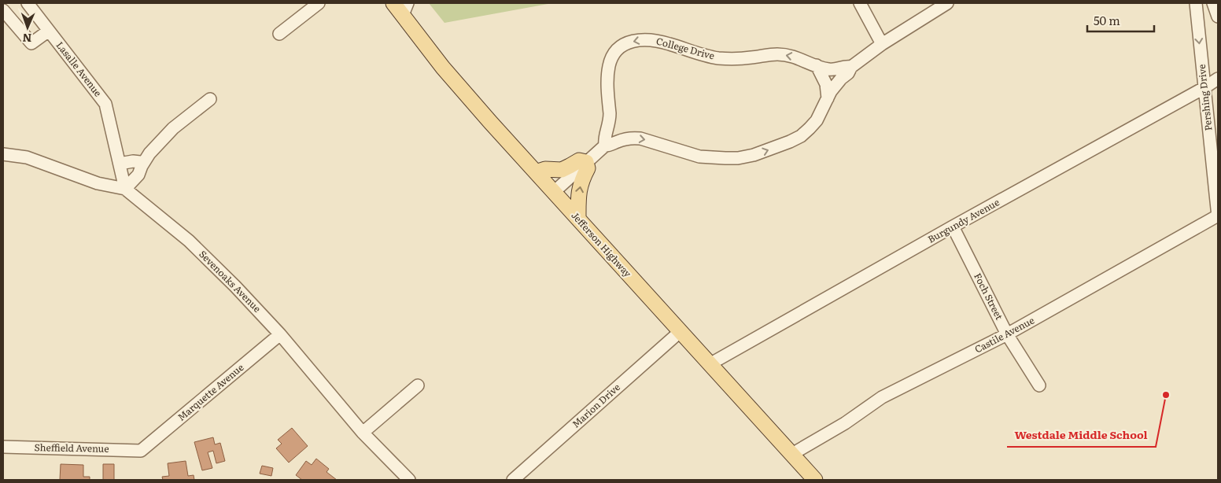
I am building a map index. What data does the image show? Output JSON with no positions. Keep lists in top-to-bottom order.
{
  "streets": {
    "main road": ["Jefferson Highway"],
    "street": [
      "College Drive",
      "Lasalle Avenue",
      "Pershing Drive",
      "Burgundy Avenue",
      "Sevenoaks Avenue",
      "Foch Street",
      "Castile Avenue",
      "Marquette Avenue",
      "Marion Drive",
      "Sheffield Avenue"
    ]
  },
  "crossings": [
    ["College Drive", "Jefferson Highway"],
    ["Lasalle Avenue", "Sevenoaks Avenue"],
    ["Pershing Drive", "Burgundy Avenue"],
    ["Pershing Drive", "Castile Avenue"],
    ["Burgundy Avenue", "Jefferson Highway"],
    ["Burgundy Avenue", "Foch Street"],
    ["Jefferson Highway", "Castile Avenue"],
    ["Jefferson Highway", "Marion Drive"],
    ["Sevenoaks Avenue", "Marquette Avenue"],
    ["Foch Street", "Castile Avenue"],
    ["Marquette Avenue", "Sheffield Avenue"]
  ],
  "one_way": ["Pershing Drive"],
  "places": ["Westdale Middle School"],
  "scale_bar": "50 m",
  "north": "bottom"
}
